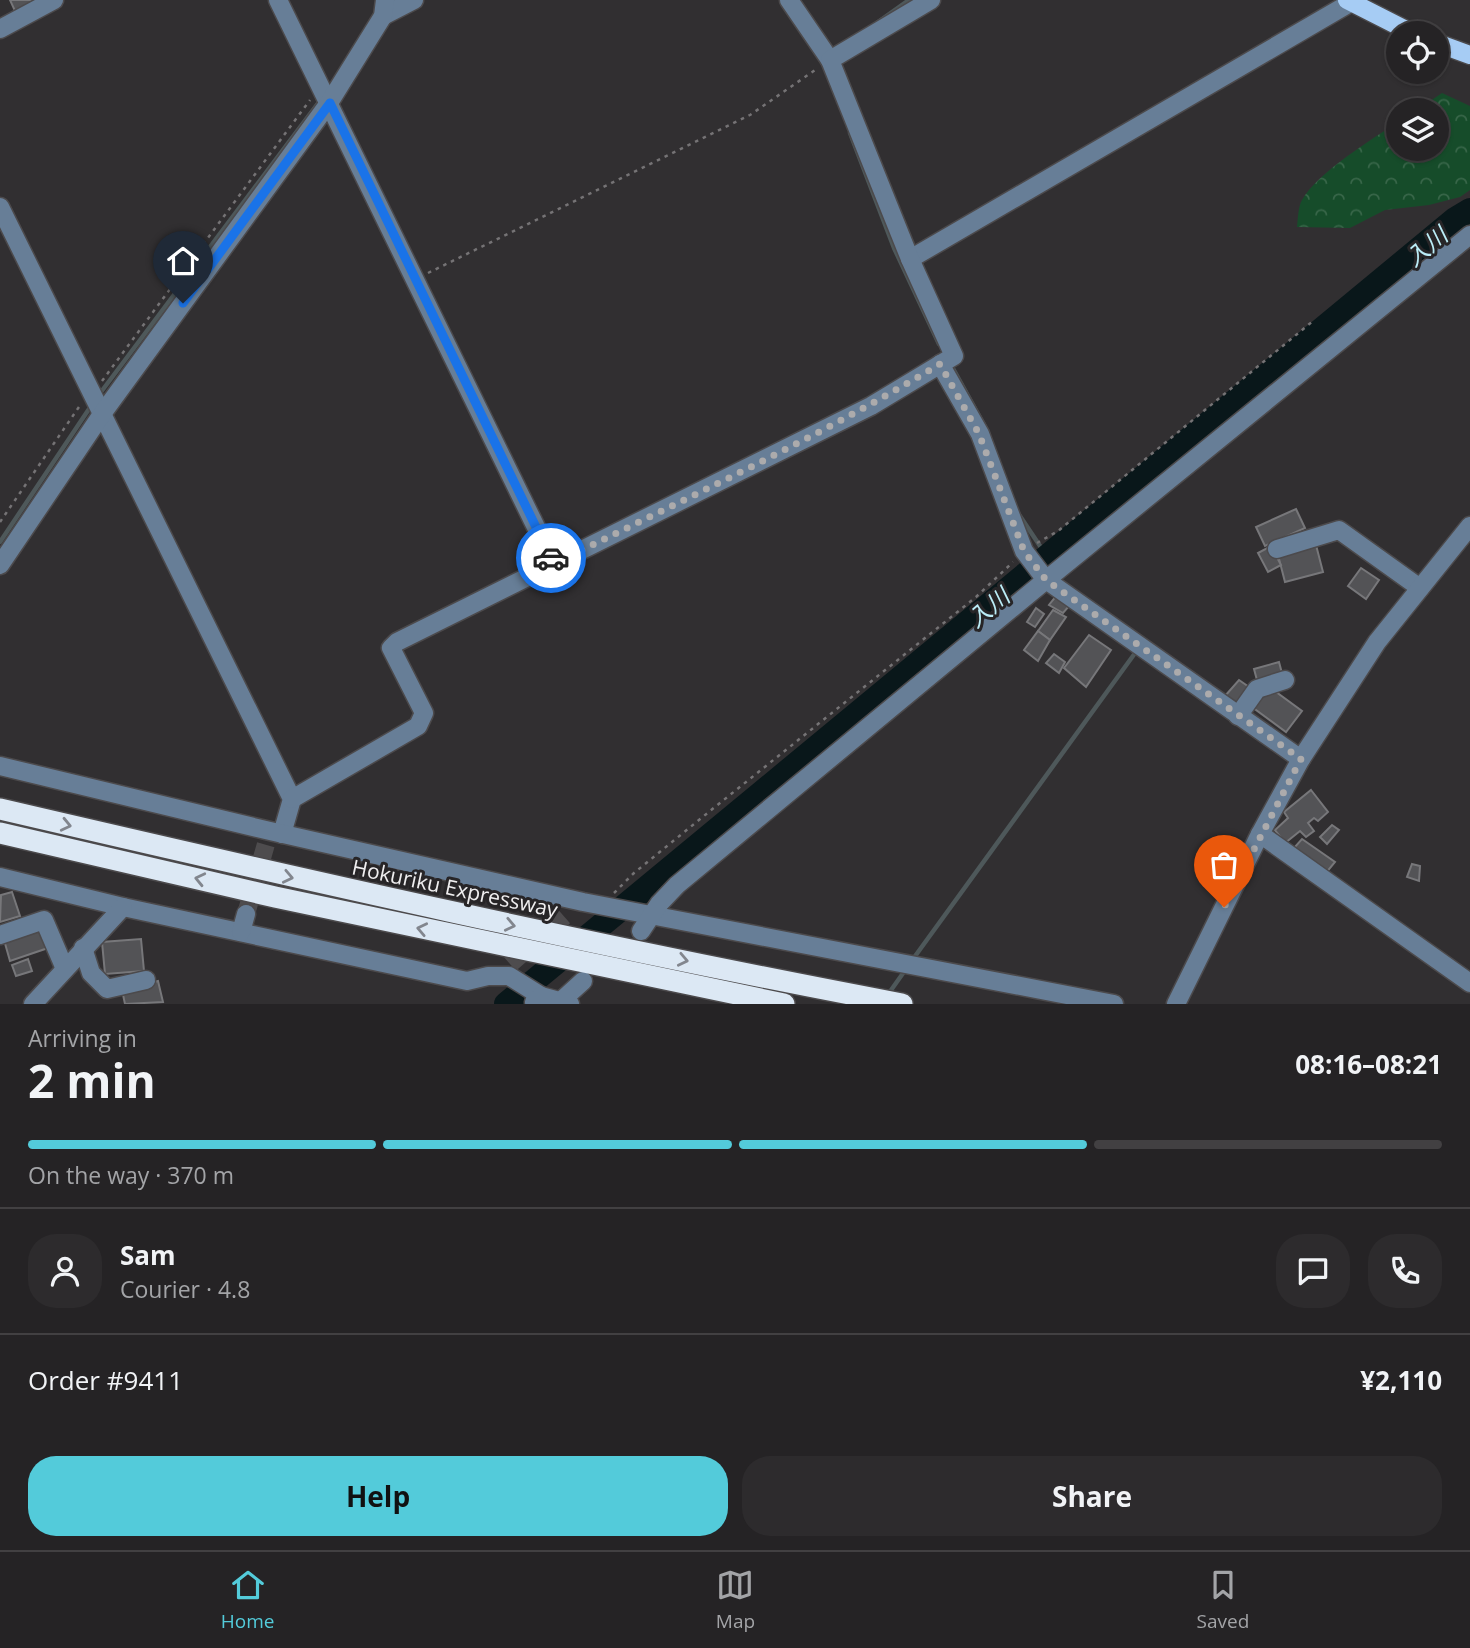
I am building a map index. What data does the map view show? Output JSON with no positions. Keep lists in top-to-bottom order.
{
  "streets": {
    "highway": ["Hokuriku Expressway"]
  },
  "water": ["入川"],
  "page": {
    "heading": ["2 min", "Arriving in", "08:16–08:21"],
    "panel": [
      "Sam",
      "Courier · 4.8",
      "Order #9411",
      "¥2,110"
    ],
    "bar": "On the way · 370 m",
    "buttons": ["Help", "Share"],
    "tabs": ["Home", "Map", "Saved"]
  }
}
